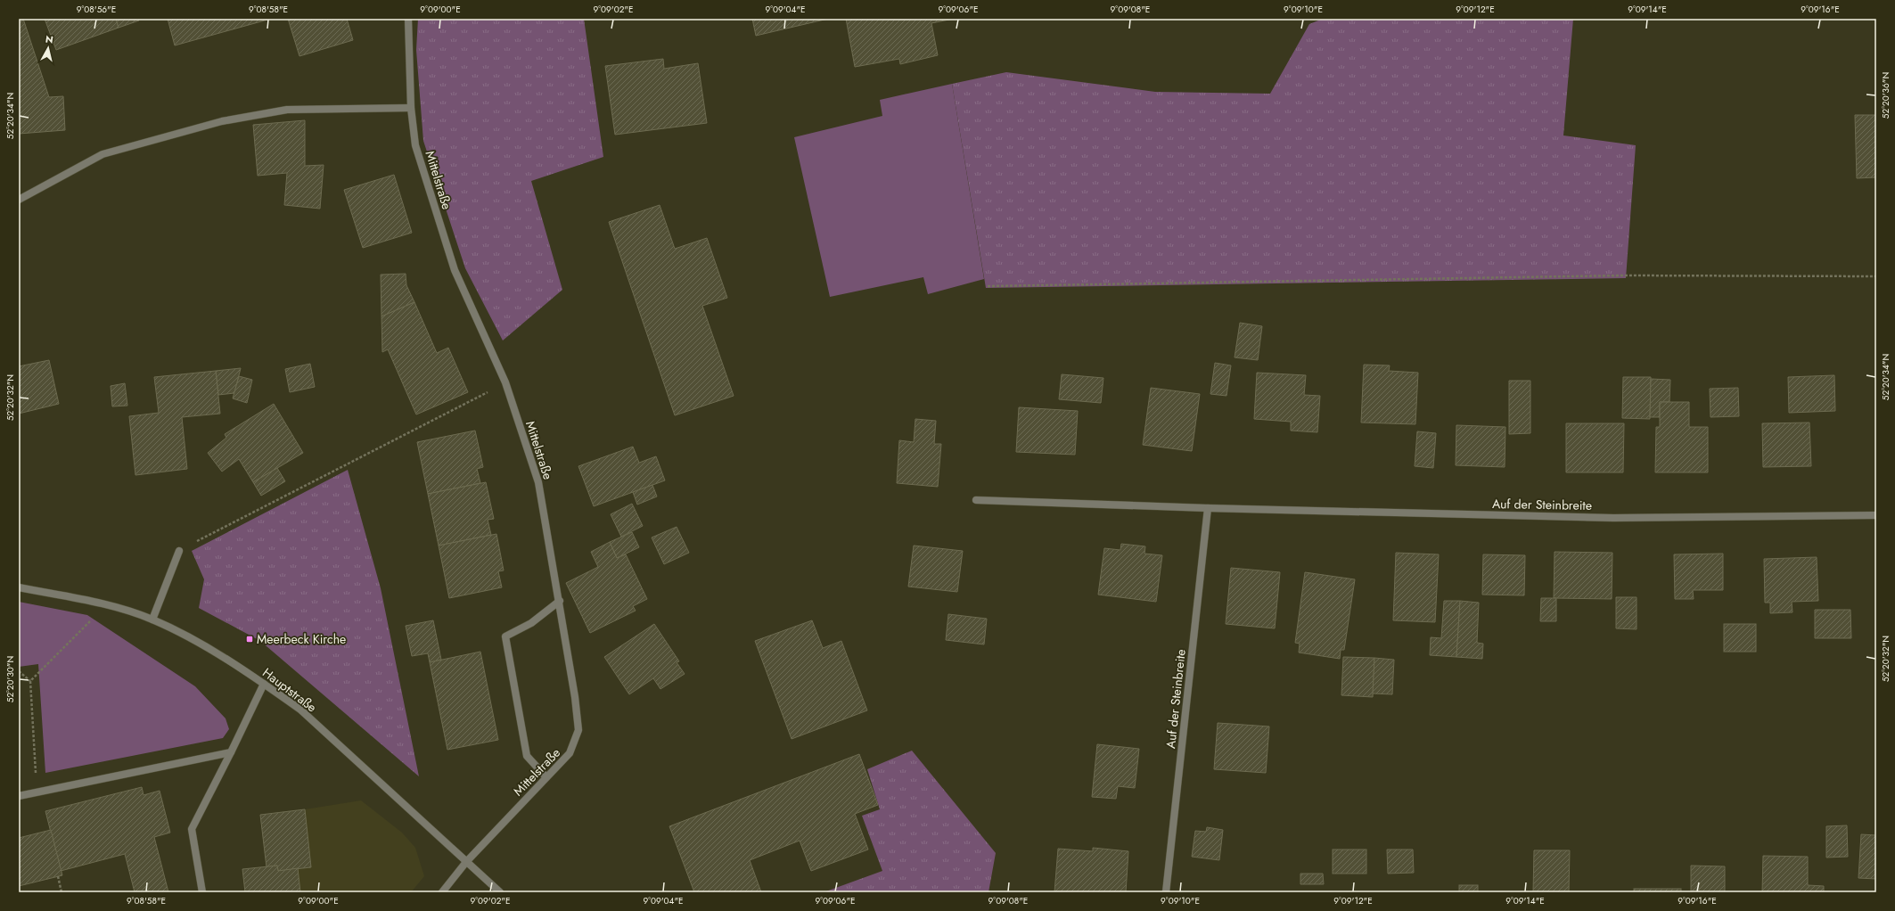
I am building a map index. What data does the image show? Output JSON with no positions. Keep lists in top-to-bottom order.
{
  "streets": {
    "street": ["Mittelstraße", "Auf der Steinbreite", "Hauptstraße"]
  },
  "crossings": [
    ["Mittelstraße", "Hauptstraße"]
  ],
  "places": {
    "transit": ["Meerbeck Kirche"]
  },
  "north": "top",
  "coordinates": [
    "9°08'56\"E",
    "9°08'58\"E",
    "9°09'00\"E",
    "9°09'02\"E",
    "9°09'04\"E",
    "9°09'06\"E",
    "9°09'08\"E",
    "9°09'10\"E",
    "9°09'12\"E",
    "9°09'14\"E",
    "9°09'16\"E",
    "52°20'36\"N",
    "52°20'34\"N",
    "52°20'32\"N",
    "52°20'30\"N"
  ]
}
